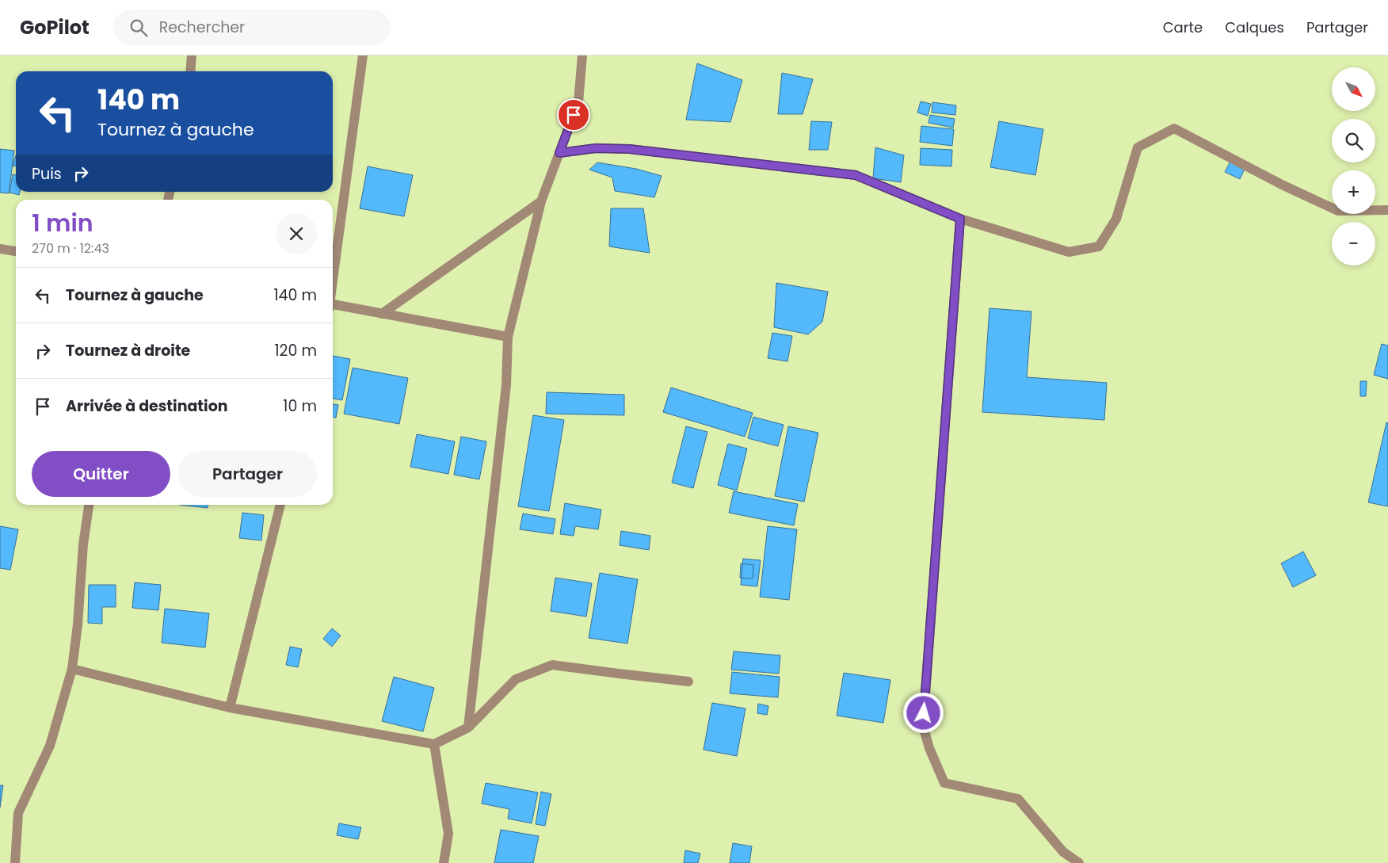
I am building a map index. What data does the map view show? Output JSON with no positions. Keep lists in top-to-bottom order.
{
  "north": "bottom right",
  "page": {
    "header": "GoPilot",
    "search": "Rechercher",
    "nav": ["Carte", "Calques", "Partager"],
    "map_buttons": ["+", "−"],
    "turn": ["140 m", "Tournez à gauche"],
    "then": "Puis",
    "heading": ["1 min", "270 m · 12:43"],
    "list": [
      {
        "name": "Tournez à gauche",
        "value": "140 m"
      },
      {
        "name": "Tournez à droite",
        "value": "120 m"
      },
      {
        "name": "Arrivée à destination",
        "value": "10 m"
      }
    ],
    "buttons": ["Quitter", "Partager"]
  }
}
